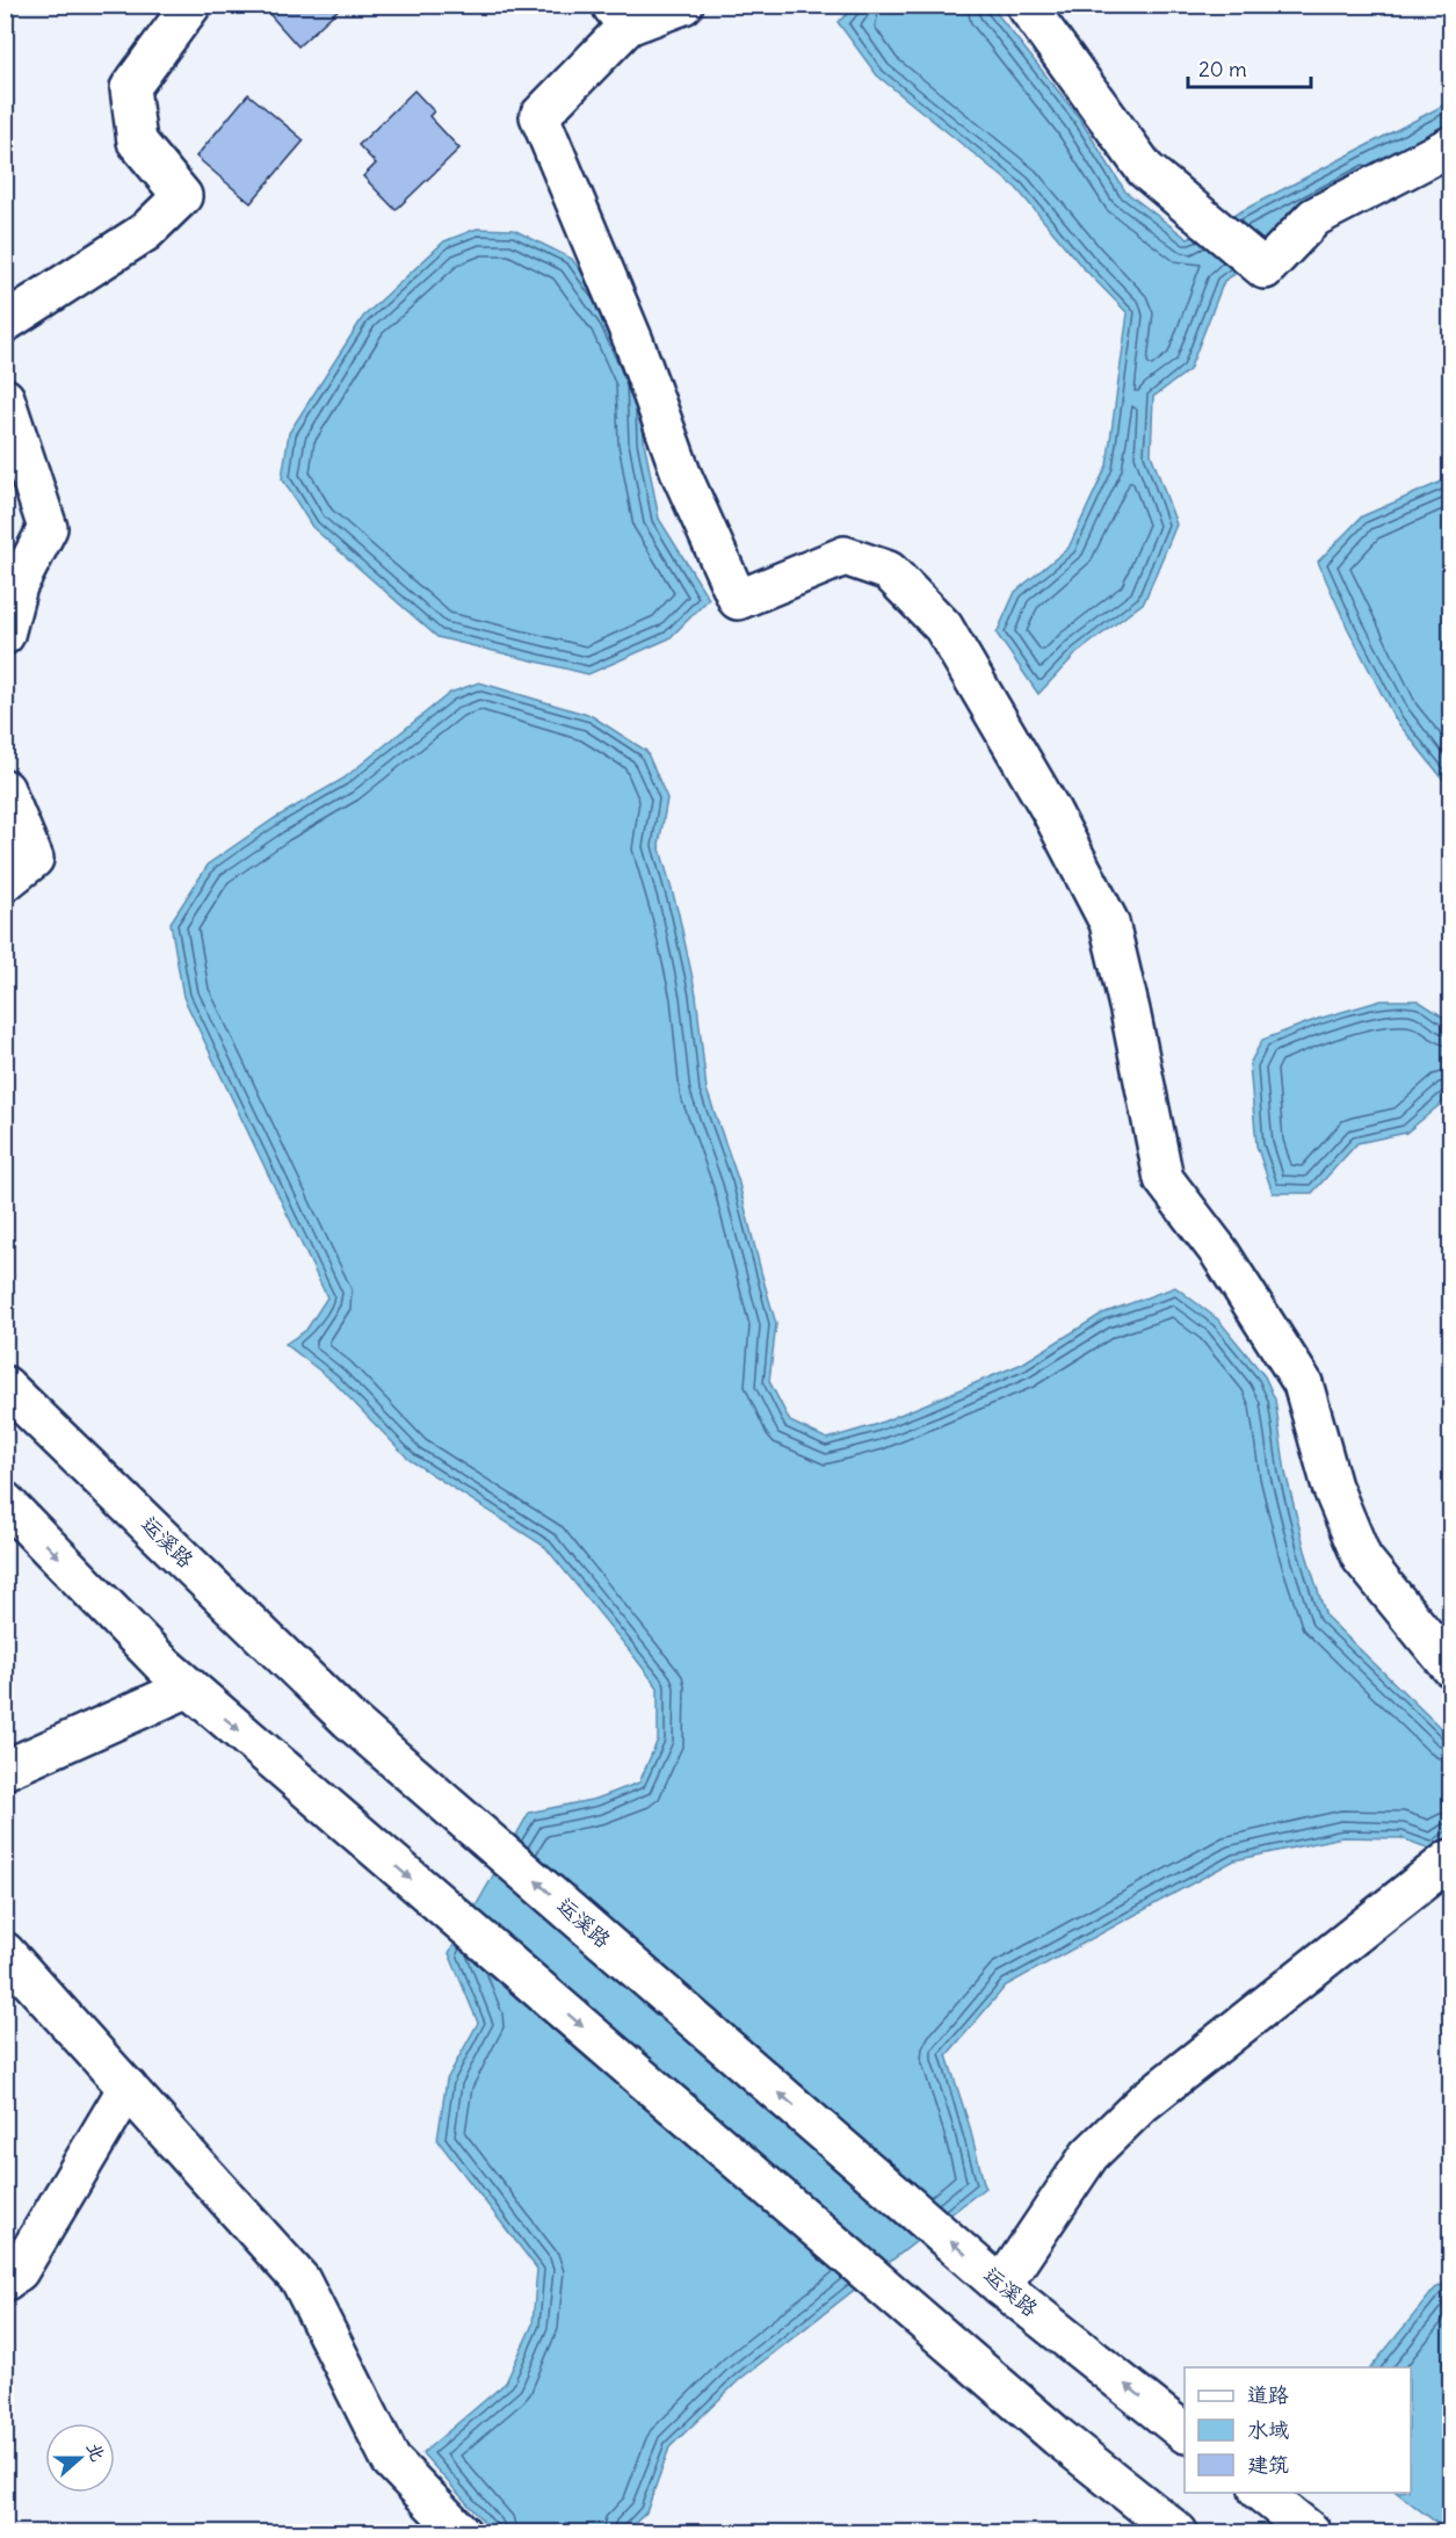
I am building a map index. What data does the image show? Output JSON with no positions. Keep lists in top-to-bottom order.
{
  "streets": {
    "main road": ["运溪路"]
  },
  "legend": ["道路", "水域", "建筑"],
  "scale_bar": "20 m",
  "north": "right"
}
